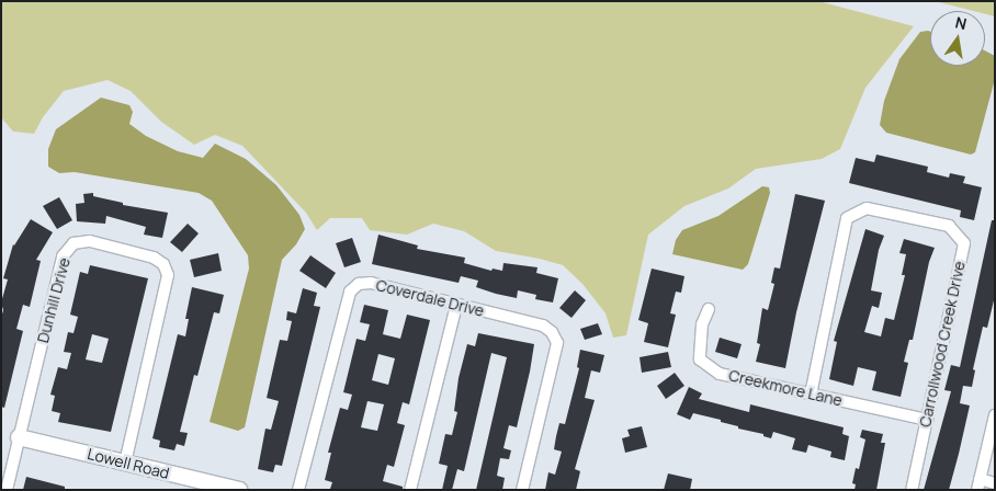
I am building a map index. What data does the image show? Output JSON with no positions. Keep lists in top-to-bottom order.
{
  "streets": {
    "street": [
      "Coverdale Drive",
      "Dunhill Drive",
      "Carrollwood Creek Drive",
      "Creekmore Lane",
      "Lowell Road"
    ]
  },
  "crossings": [
    ["Dunhill Drive", "Lowell Road"],
    ["Carrollwood Creek Drive", "Creekmore Lane"]
  ],
  "north": "top"
}
